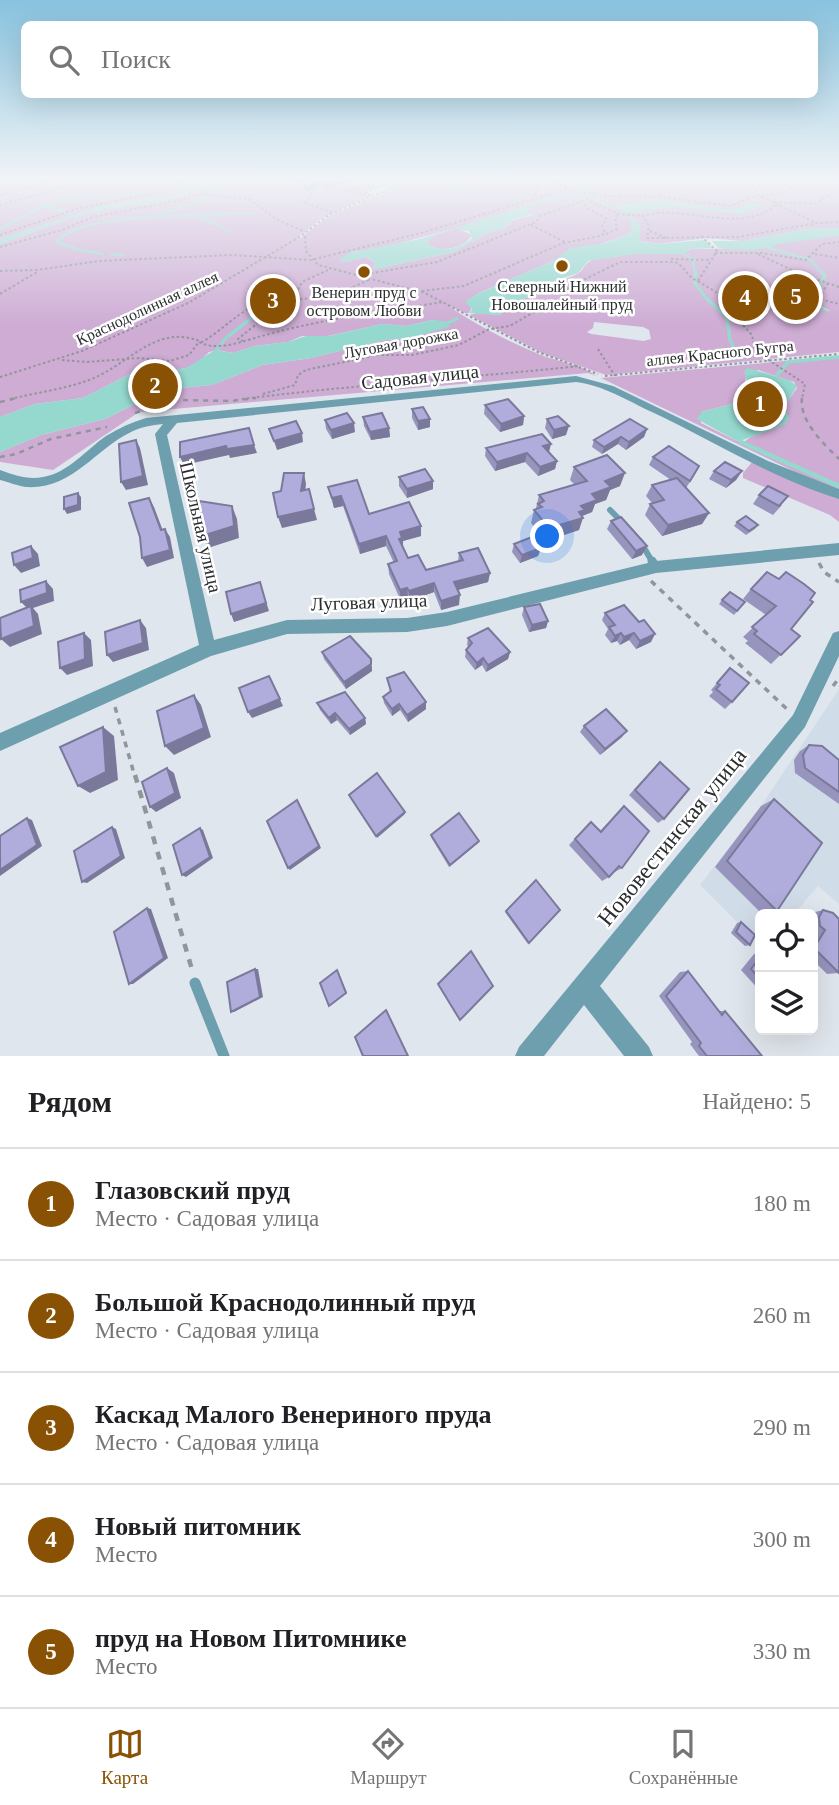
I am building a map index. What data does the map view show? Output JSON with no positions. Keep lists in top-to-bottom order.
{
  "streets": {
    "street": [
      "Садовая улица",
      "Школьная улица",
      "Луговая улица",
      "Нововестинская улица"
    ],
    "path": ["Краснодолинная аллея", "Луговая дорожка", "аллея Красного Бугра"]
  },
  "crossings": [
    ["Луговая дорожка", "аллея Красного Бугра"],
    ["Садовая улица", "Школьная улица"],
    ["Школьная улица", "Луговая улица"]
  ],
  "places": ["Северный Нижний Новошалейный пруд", "Венерин пруд с островом Любви"],
  "page": {
    "search": "Поиск",
    "pins": [
      "5",
      "4",
      "3",
      "2",
      "1"
    ],
    "heading": ["Рядом", "Найдено: 5"],
    "list": [
      {
        "mark": "1",
        "name": "Глазовский пруд",
        "note": "Место · Садовая улица",
        "value": "180 m"
      },
      {
        "mark": "2",
        "name": "Большой Краснодолинный пруд",
        "note": "Место · Садовая улица",
        "value": "260 m"
      },
      {
        "mark": "3",
        "name": "Каскад Малого Венериного пруда",
        "note": "Место · Садовая улица",
        "value": "290 m"
      },
      {
        "mark": "4",
        "name": "Новый питомник",
        "note": "Место",
        "value": "300 m"
      },
      {
        "mark": "5",
        "name": "пруд на Новом Питомнике",
        "note": "Место",
        "value": "330 m"
      }
    ],
    "nav": ["Карта", "Маршрут", "Сохранённые"]
  }
}
